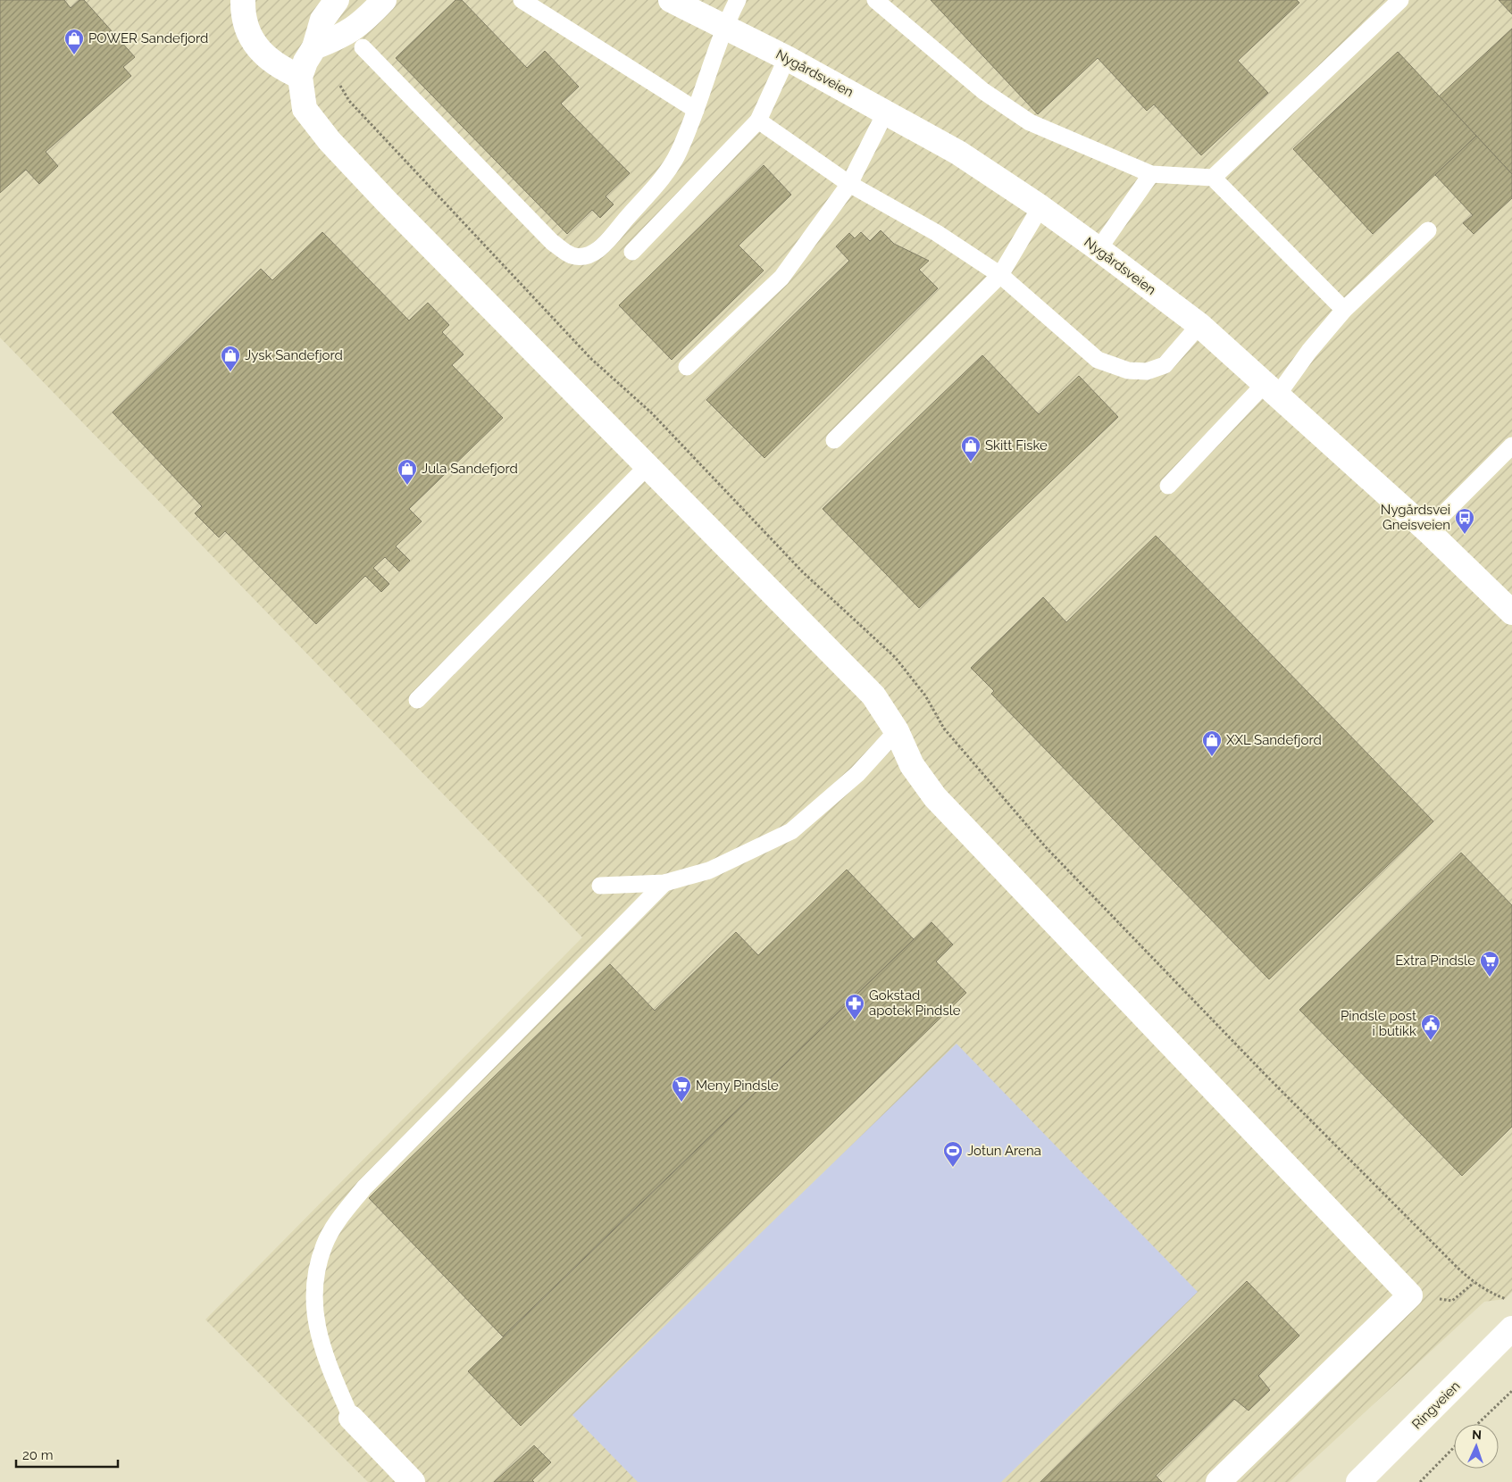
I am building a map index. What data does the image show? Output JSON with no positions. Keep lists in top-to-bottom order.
{
  "streets": {
    "street": ["Nygårdsveien", "Ringveien"]
  },
  "places": {
    "shop": [
      "POWER Sandefjord",
      "Jysk Sandefjord",
      "Skitt Fiske",
      "Jula Sandefjord",
      "XXL Sandefjord"
    ],
    "bus stop": ["Nygårdsvei Gneisveien"],
    "supermarket": ["Extra Pindsle", "Meny Pindsle"],
    "pharmacy": ["Gokstad apotek Pindsle"],
    "public building": ["Pindsle post i butikk"],
    "sports": ["Jotun Arena"]
  },
  "scale_bar": "20 m",
  "north": "top"
}
